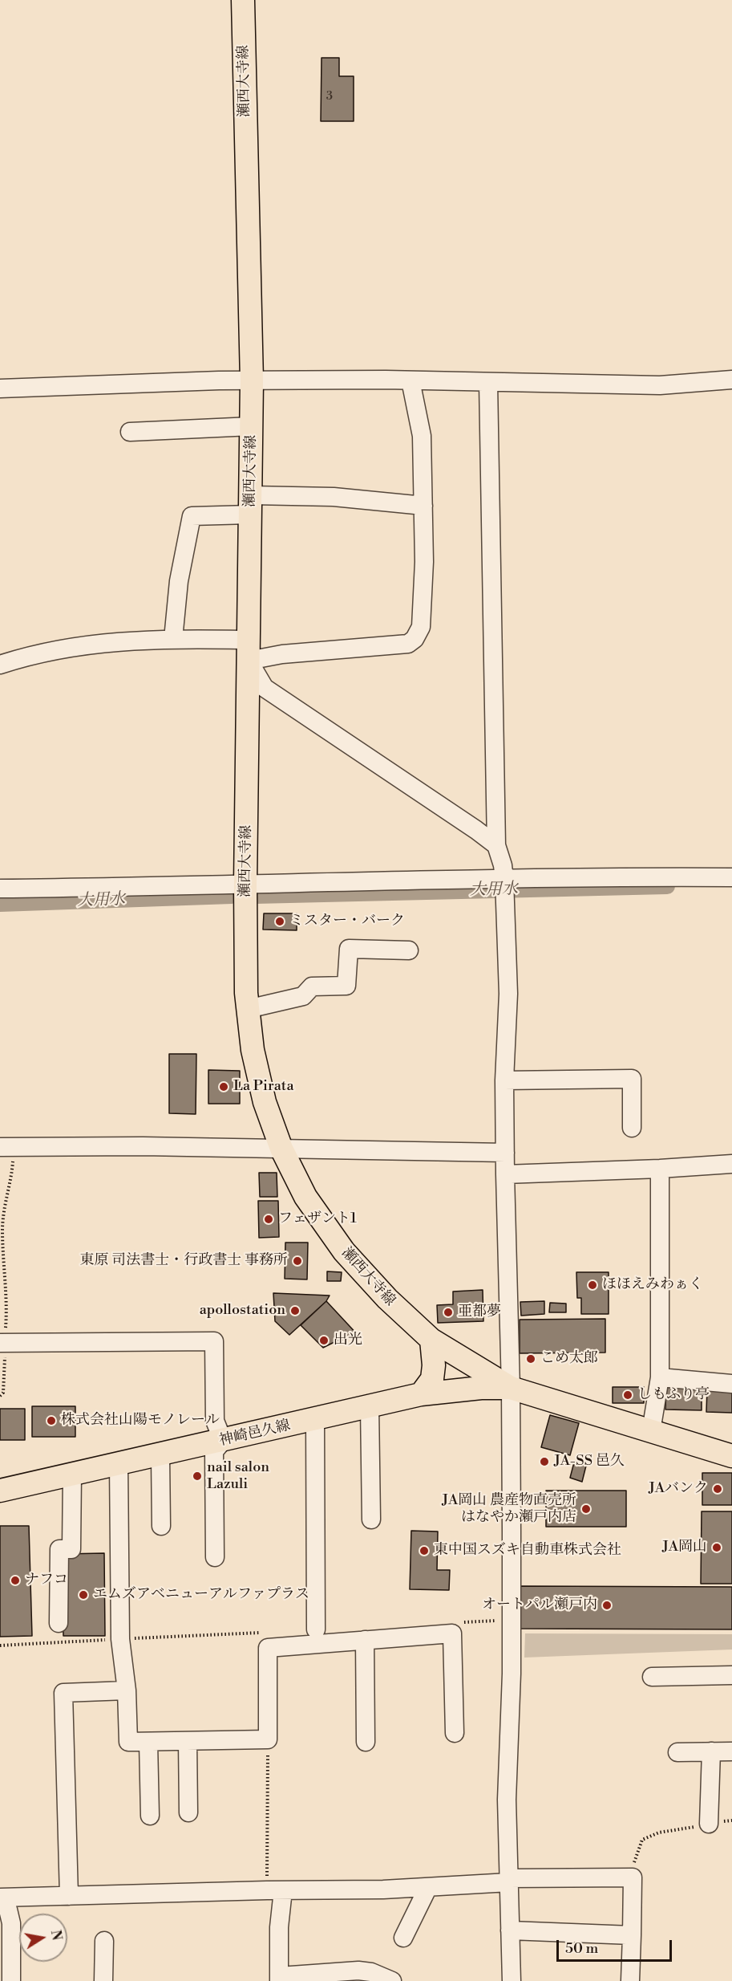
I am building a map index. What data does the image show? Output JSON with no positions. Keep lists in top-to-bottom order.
{
  "streets": {
    "main road": ["瀬西大寺線", "神崎邑久線"]
  },
  "crossings": [
    ["瀬西大寺線", "神崎邑久線"]
  ],
  "water": ["大用水"],
  "places": [
    "ミスター・バーク",
    "La Pirata",
    "フェザント1",
    "東原 司法書士・行政書士 事務所",
    "ほほえみわぁく",
    "apollostation",
    "亜都夢",
    "出光",
    "こめ太郎",
    "しもふり亭",
    "株式会社山陽モノレール",
    "JA-SS 邑久",
    "nail salon Lazuli",
    "JAバンク",
    "JA岡山 農産物直売所 はなやか瀬戸内店",
    "JA岡山",
    "東中国スズキ自動車株式会社",
    "ナフコ",
    "エムズアベニューアルファプラス",
    "オートパル瀬戸内"
  ],
  "house_numbers": ["3"],
  "scale_bar": "50 m",
  "north": "right"
}
